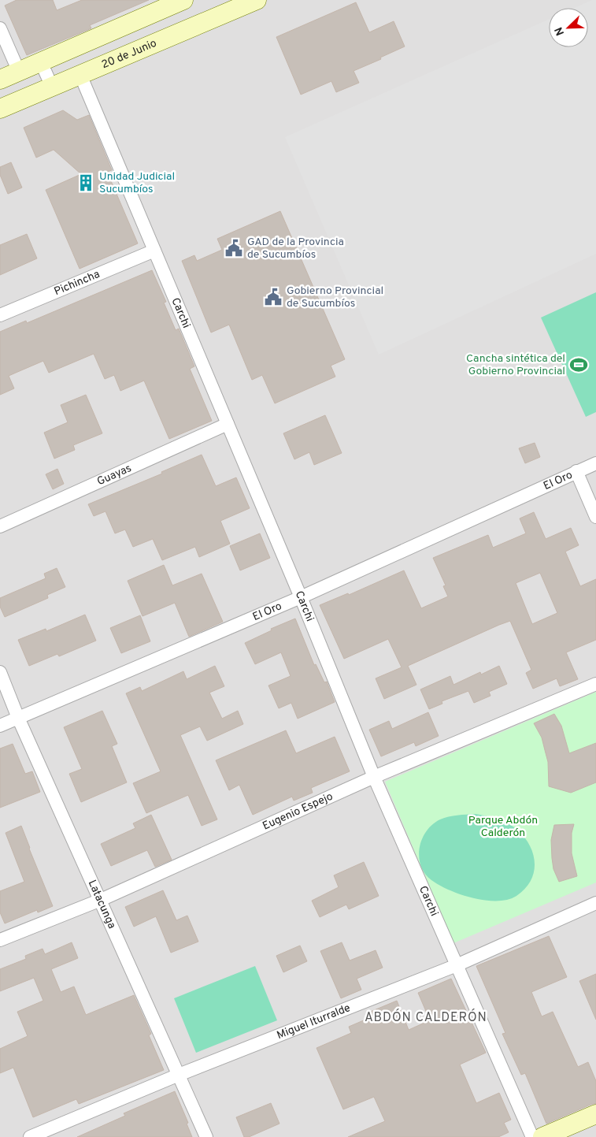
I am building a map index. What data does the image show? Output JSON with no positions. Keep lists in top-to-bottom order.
{
  "streets": {
    "street": [
      "20 de Junio",
      "Pichincha",
      "Carchi",
      "Guayas",
      "El Oro",
      "Eugenio Espejo",
      "Latacunga",
      "Miguel Iturralde"
    ]
  },
  "crossings": [
    ["20 de Junio", "Carchi"],
    ["Pichincha", "Carchi"],
    ["Carchi", "Guayas"],
    ["Carchi", "El Oro"],
    ["Carchi", "Eugenio Espejo"],
    ["Carchi", "Miguel Iturralde"],
    ["El Oro", "Latacunga"],
    ["Eugenio Espejo", "Latacunga"],
    ["Latacunga", "Miguel Iturralde"]
  ],
  "districts": ["ABDÓN CALDERÓN"],
  "parks": ["Parque Abdón Calderón"],
  "places": {
    "building": ["Unidad Judicial Sucumbíos"],
    "public building": ["GAD de la Provincia de Sucumbíos", "Gobierno Provincial de Sucumbíos"],
    "sports": ["Cancha sintética del Gobierno Provincial"]
  },
  "north": "bottom left"
}
